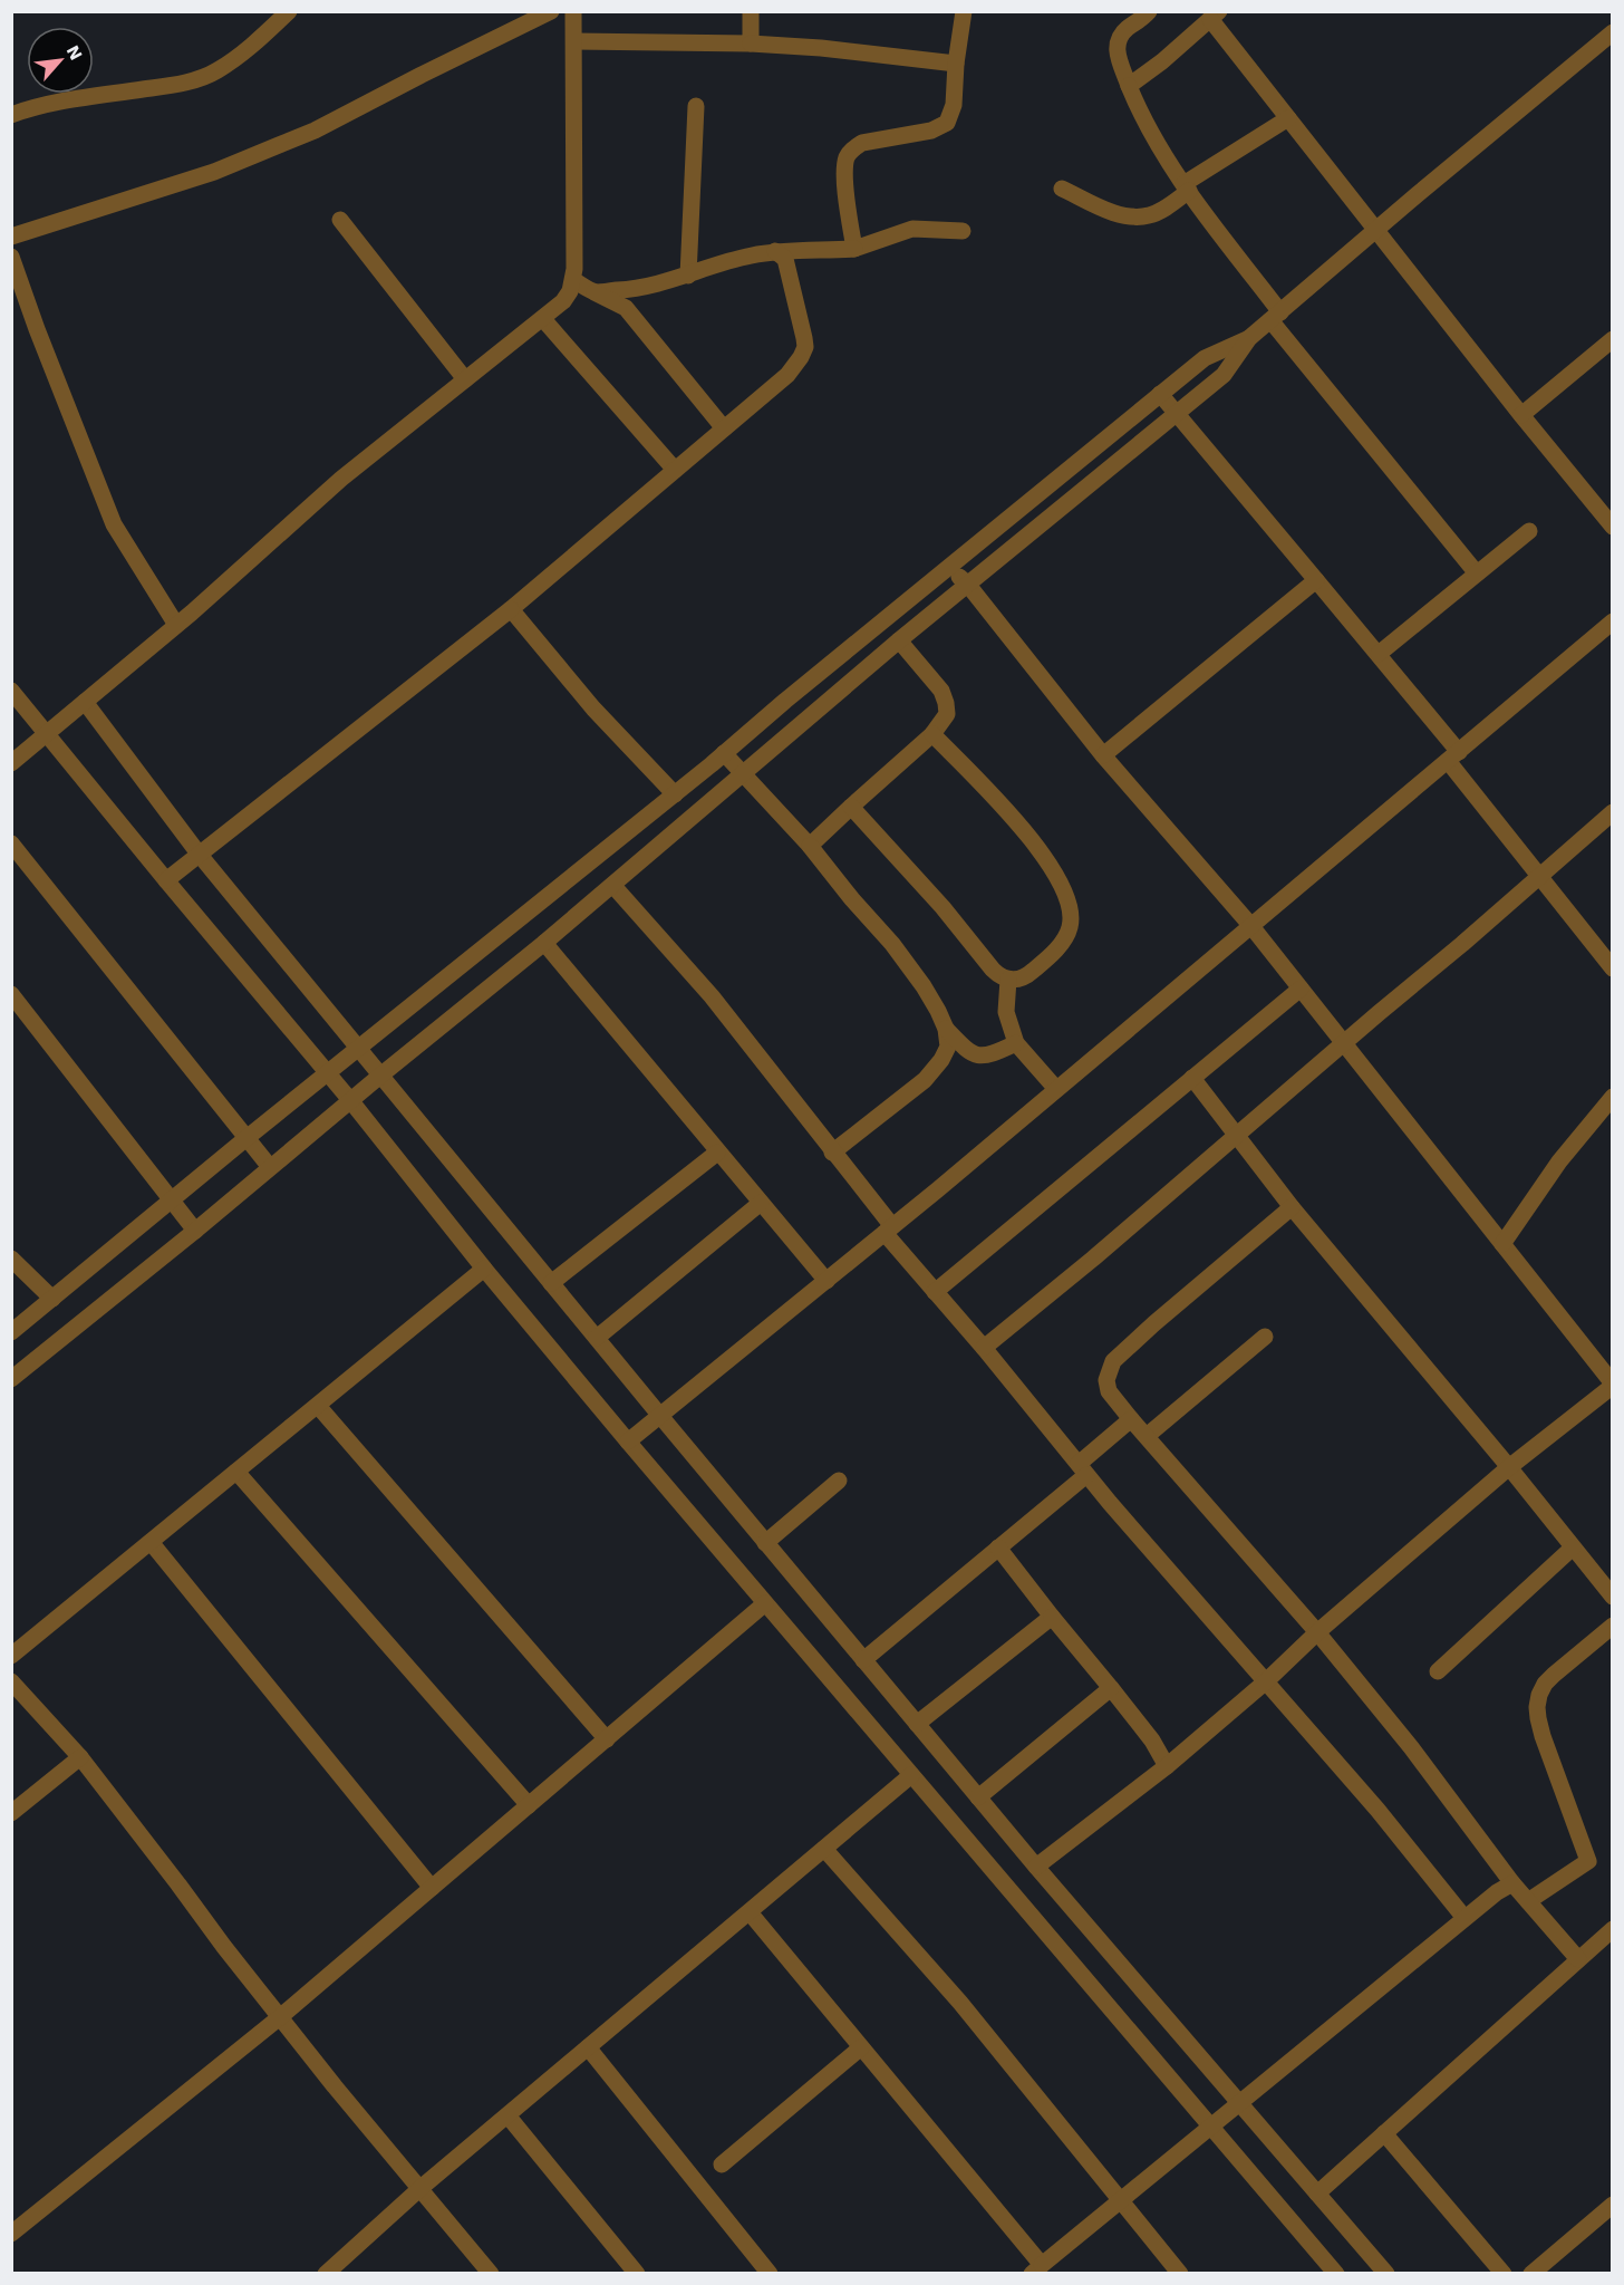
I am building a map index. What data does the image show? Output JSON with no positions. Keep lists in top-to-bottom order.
{
  "north": "top right"
}
